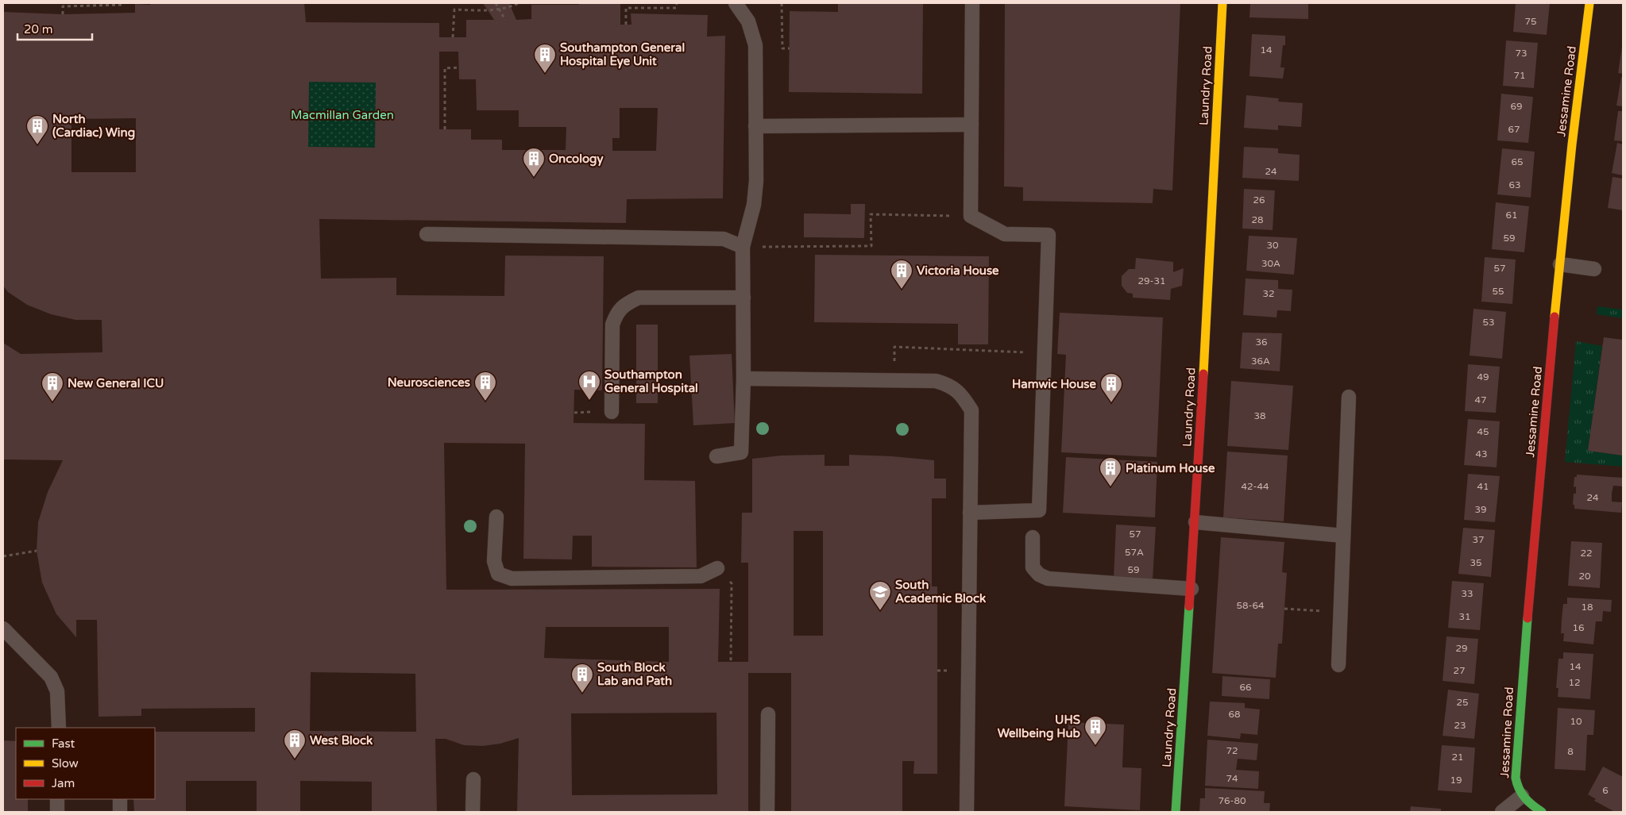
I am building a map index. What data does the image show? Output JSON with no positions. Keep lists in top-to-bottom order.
{
  "streets": {
    "street": ["Laundry Road", "Jessamine Road"]
  },
  "parks": ["Macmillan Garden"],
  "places": {
    "building": [
      "Southampton General Hospital Eye Unit",
      "North (Cardiac) Wing",
      "Oncology",
      "Victoria House",
      "Neurosciences",
      "New General ICU",
      "Hamwic House",
      "Platinum House",
      "South Block Lab and Path",
      "UHS Wellbeing Hub",
      "West Block"
    ],
    "hospital": ["Southampton General Hospital"],
    "school or university": ["South Academic Block"]
  },
  "house_numbers": [
    "75",
    "14",
    "73",
    "71",
    "69",
    "67",
    "65",
    "24",
    "63",
    "26",
    "61",
    "28",
    "59",
    "30",
    "30A",
    "57",
    "29-31",
    "55",
    "32",
    "53",
    "36",
    "36A",
    "49",
    "47",
    "38",
    "45",
    "43",
    "42-44",
    "41",
    "24",
    "39",
    "57",
    "37",
    "57A",
    "22",
    "35",
    "59",
    "20",
    "33",
    "58-64",
    "18",
    "31",
    "16",
    "29",
    "14",
    "27",
    "12",
    "66",
    "25",
    "68",
    "10",
    "23",
    "72",
    "8",
    "21",
    "74",
    "19",
    "6",
    "76-80"
  ],
  "legend": ["Fast", "Slow", "Jam"],
  "scale_bar": "20 m"
}
